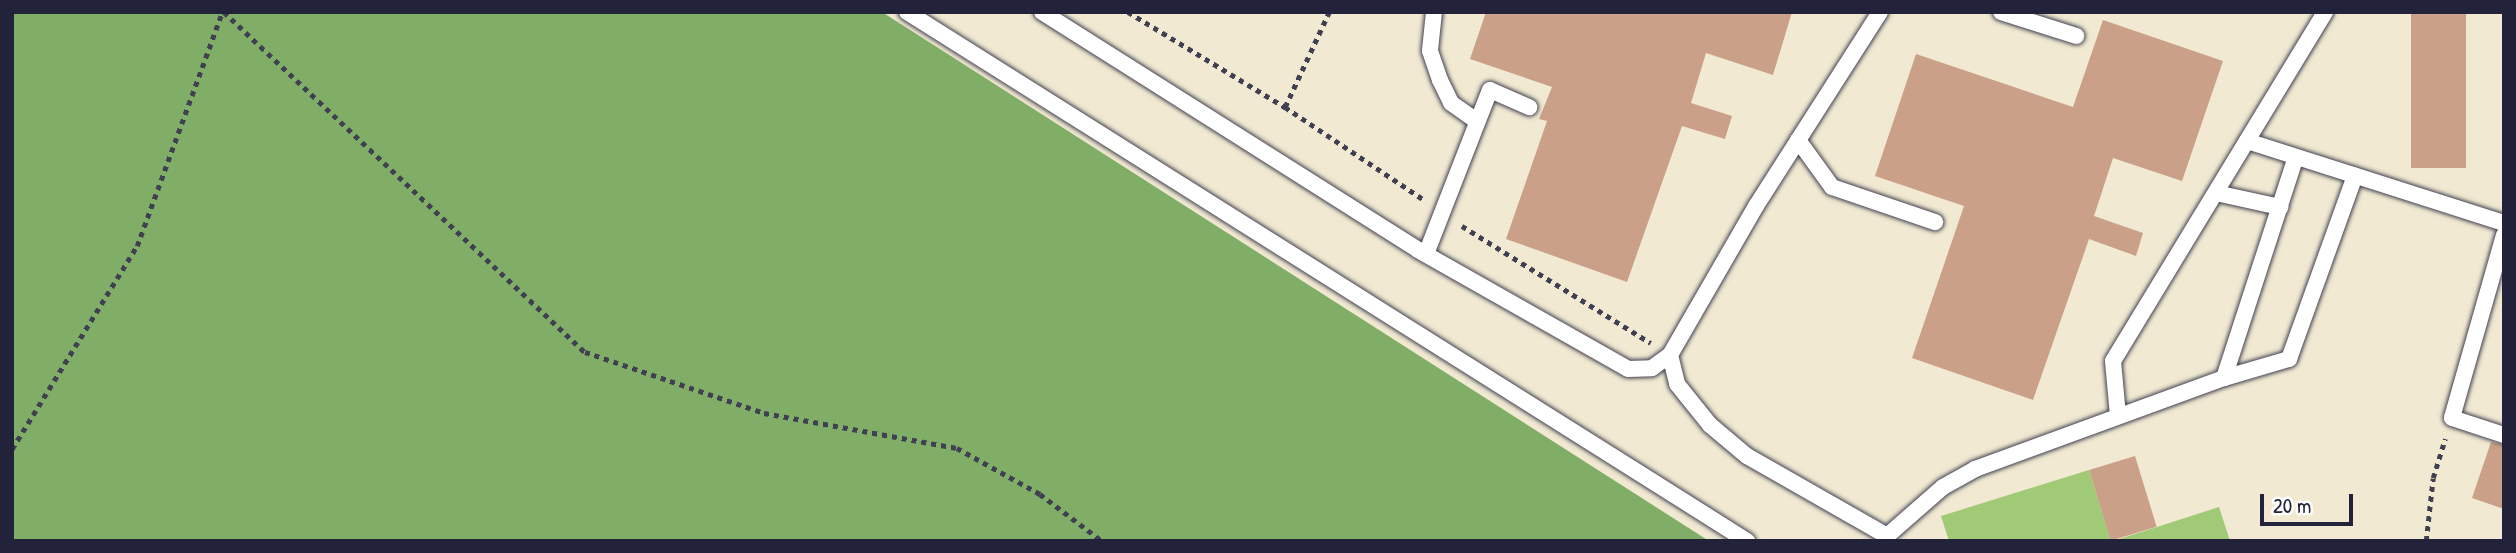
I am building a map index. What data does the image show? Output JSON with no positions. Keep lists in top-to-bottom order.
{
  "scale_bar": "20 m"
}
